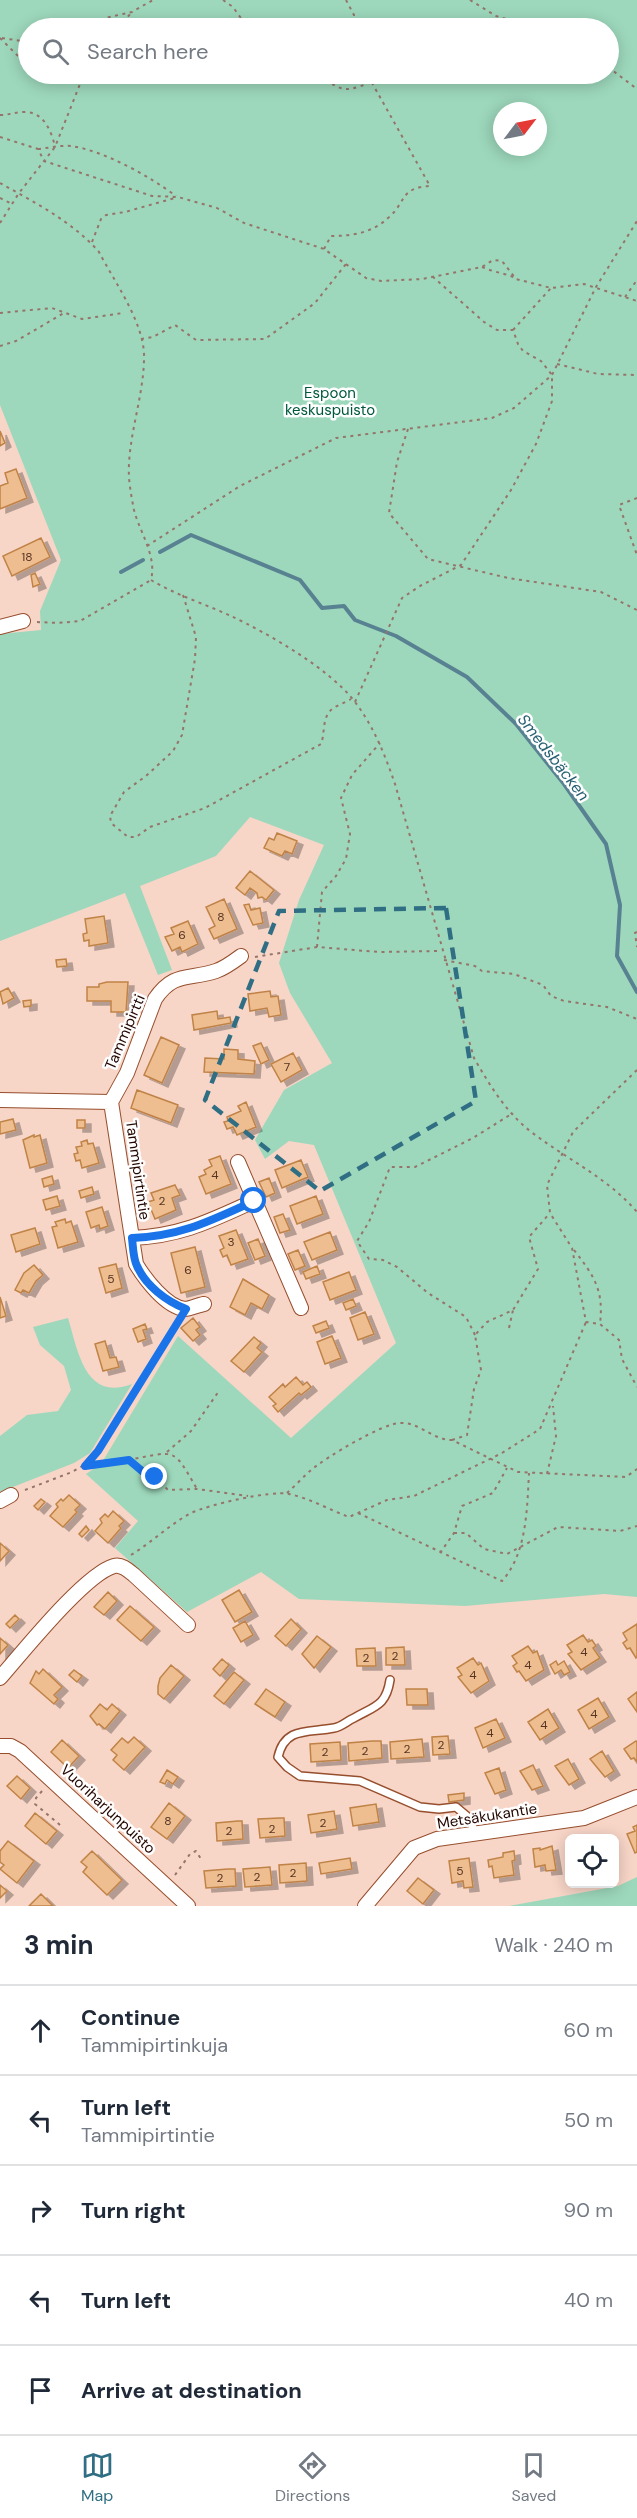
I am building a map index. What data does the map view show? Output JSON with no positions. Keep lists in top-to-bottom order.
{
  "streets": {
    "street": [
      "Tammipirtti",
      "Tammipirtintie",
      "Vuoriharjunpuisto",
      "Metsäkukantie"
    ]
  },
  "crossings": [
    ["Tammipirtti", "Tammipirtintie"]
  ],
  "water": ["Smedsbäcken"],
  "parks": ["Espoon keskuspuisto"],
  "house_numbers": [
    "18",
    "8",
    "6",
    "7",
    "4",
    "2",
    "3",
    "6",
    "5",
    "4",
    "2",
    "2",
    "4",
    "4",
    "4",
    "4",
    "4",
    "2",
    "2",
    "2",
    "2",
    "8",
    "2",
    "2",
    "2",
    "5",
    "2",
    "2",
    "2"
  ],
  "north": "top right",
  "page": {
    "search": "Search here",
    "heading": ["3 min", "Walk · 240 m"],
    "list": [
      ["Continue", "Tammipirtinkuja", "60 m"],
      ["Turn left", "Tammipirtintie", "50 m"],
      ["Turn right", "90 m"],
      ["Turn left", "40 m"],
      "Arrive at destination"
    ],
    "nav": ["Map", "Directions", "Saved"]
  }
}
